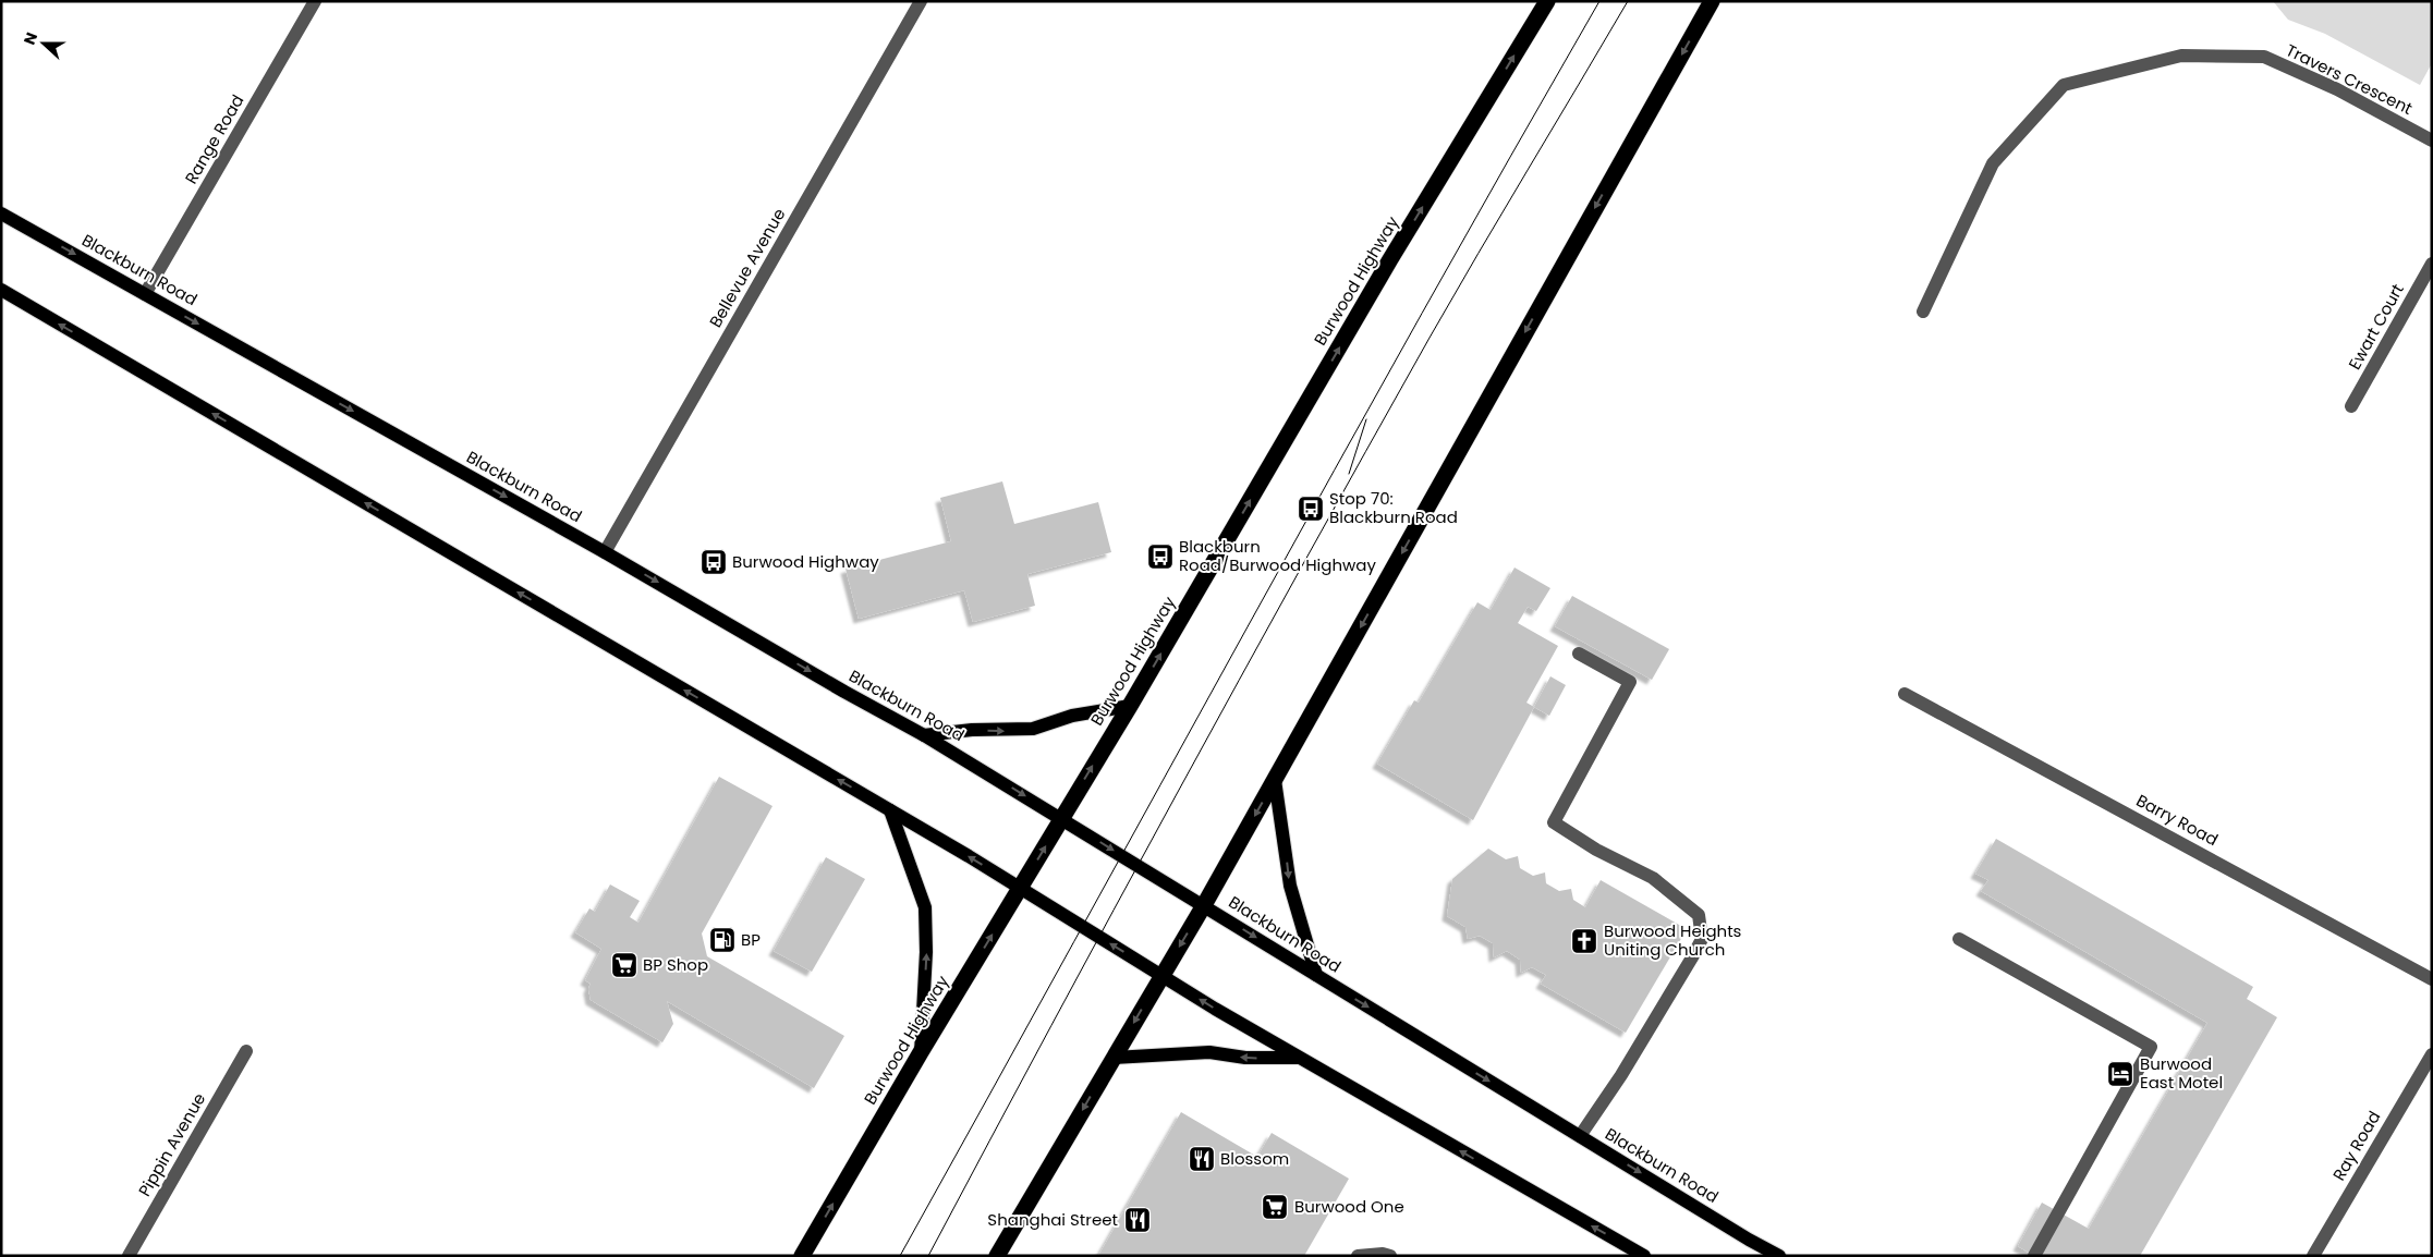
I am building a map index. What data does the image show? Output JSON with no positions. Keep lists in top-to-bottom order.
{
  "streets": {
    "highway": ["Burwood Highway"],
    "main road": ["Blackburn Road"],
    "street": [
      "Travers Crescent",
      "Range Road",
      "Bellevue Avenue",
      "Ewart Court",
      "Barry Road",
      "Pippin Avenue",
      "Ray Road"
    ]
  },
  "crossings": [
    ["Range Road", "Blackburn Road"],
    ["Bellevue Avenue", "Blackburn Road"],
    ["Blackburn Road", "Burwood Highway"]
  ],
  "one_way": ["Burwood Highway"],
  "places": {
    "bus stop": ["Stop 70: Blackburn Road", "Blackburn Road/Burwood Highway", "Burwood Highway"],
    "fuel station": ["BP"],
    "church": ["Burwood Heights Uniting Church"],
    "supermarket": ["BP Shop", "Burwood One"],
    "hotel": ["Burwood East Motel"],
    "restaurant": ["Blossom", "Shanghai Street"]
  },
  "north": "left"
}
